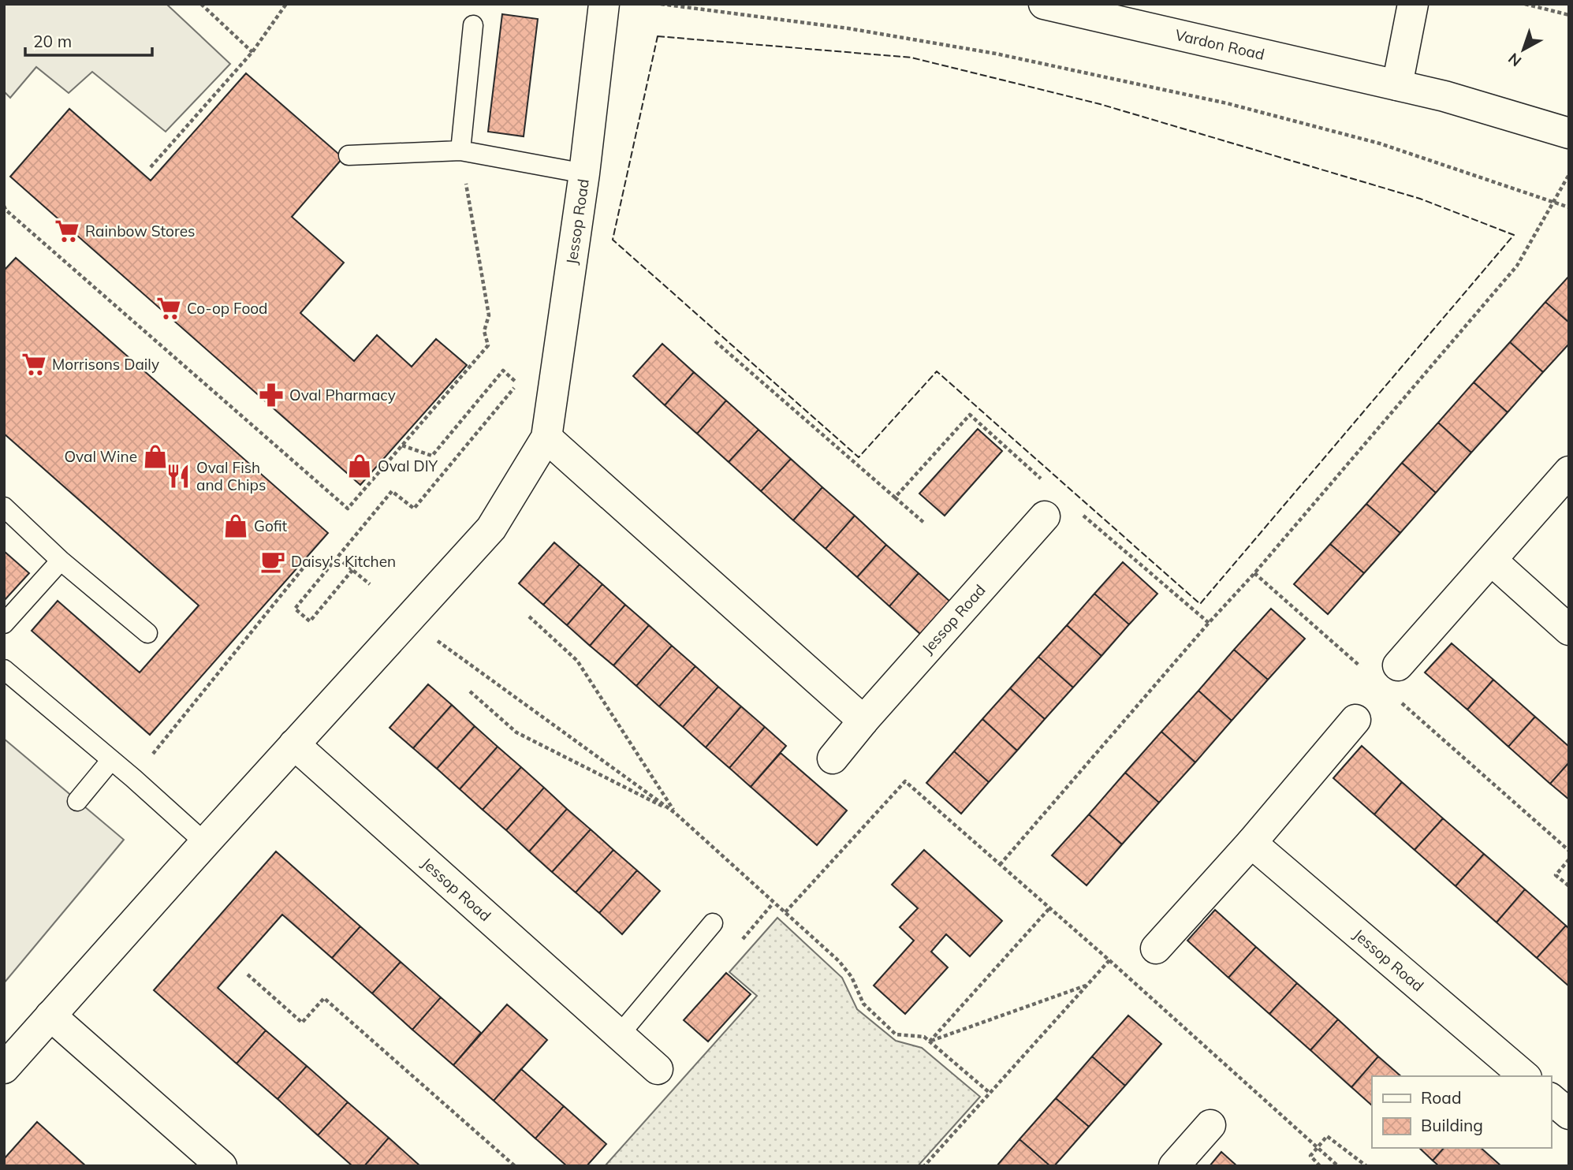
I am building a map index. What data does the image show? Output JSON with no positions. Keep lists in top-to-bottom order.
{
  "streets": {
    "street": ["Vardon Road", "Jessop Road"]
  },
  "places": {
    "supermarket": ["Rainbow Stores", "Co-op Food", "Morrisons Daily"],
    "pharmacy": ["Oval Pharmacy"],
    "shop": ["Oval Wine", "Oval DIY", "Gofit"],
    "restaurant": ["Oval Fish and Chips"],
    "cafe": ["Daisy's Kitchen"]
  },
  "legend": ["Road", "Building"],
  "scale_bar": "20 m",
  "north": "bottom left"
}
